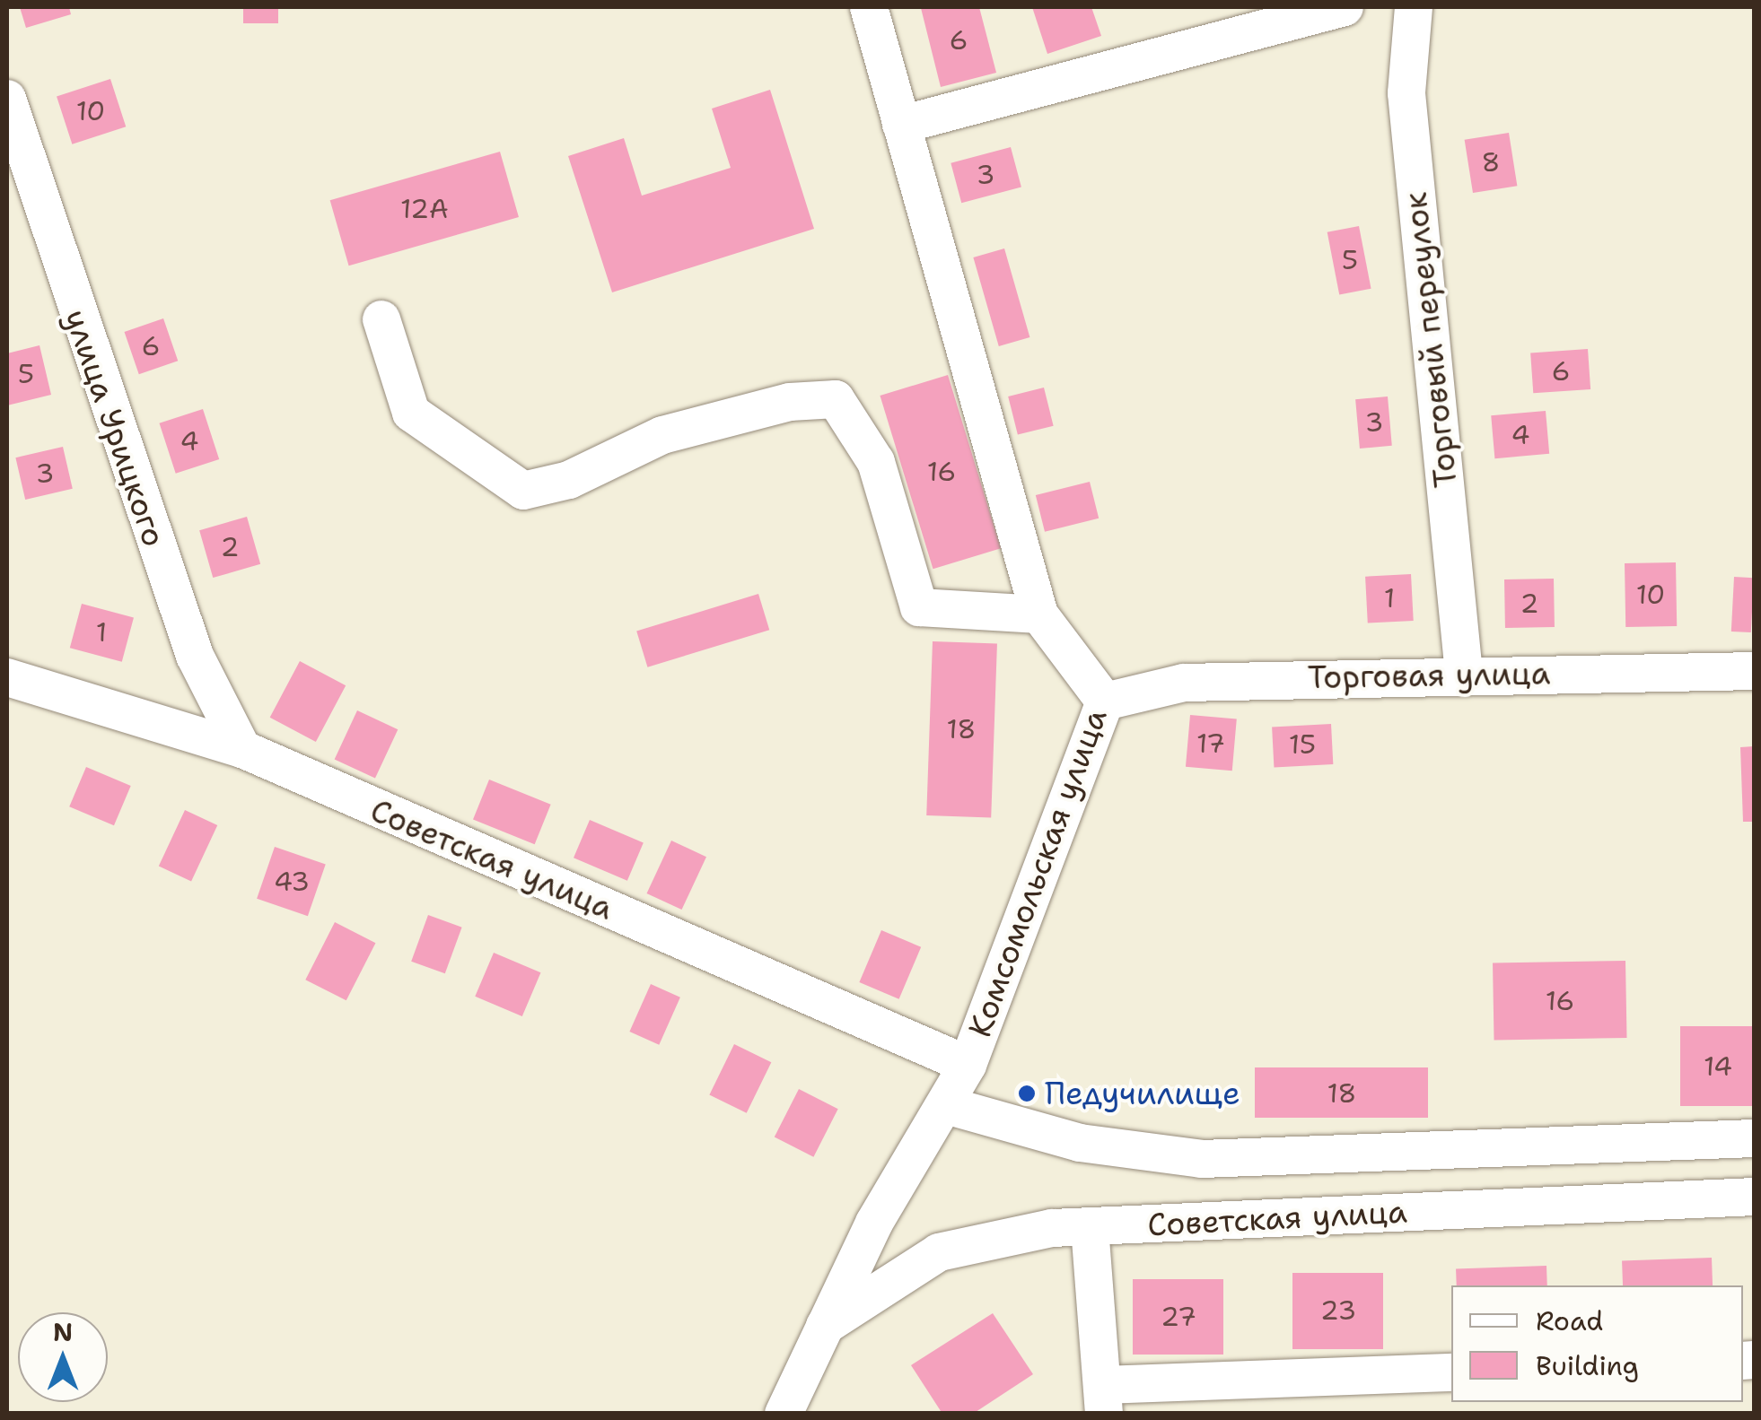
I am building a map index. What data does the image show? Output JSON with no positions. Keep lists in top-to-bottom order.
{
  "streets": {
    "street": [
      "Торговый переулок",
      "улица Урицкого",
      "Торговая улица",
      "Советская улица",
      "Комсомольская улица"
    ]
  },
  "crossings": [
    ["Торговый переулок", "Торговая улица"],
    ["улица Урицкого", "Советская улица"],
    ["Торговая улица", "Комсомольская улица"],
    ["Советская улица", "Комсомольская улица"]
  ],
  "places": ["Педучилище"],
  "house_numbers": [
    "6",
    "10",
    "8",
    "3",
    "12А",
    "5",
    "6",
    "6",
    "5",
    "3",
    "4",
    "4",
    "16",
    "3",
    "2",
    "10",
    "1",
    "2",
    "1",
    "18",
    "17",
    "15",
    "43",
    "16",
    "14",
    "18",
    "23",
    "27"
  ],
  "legend": ["Road", "Building"],
  "north": "top"
}
